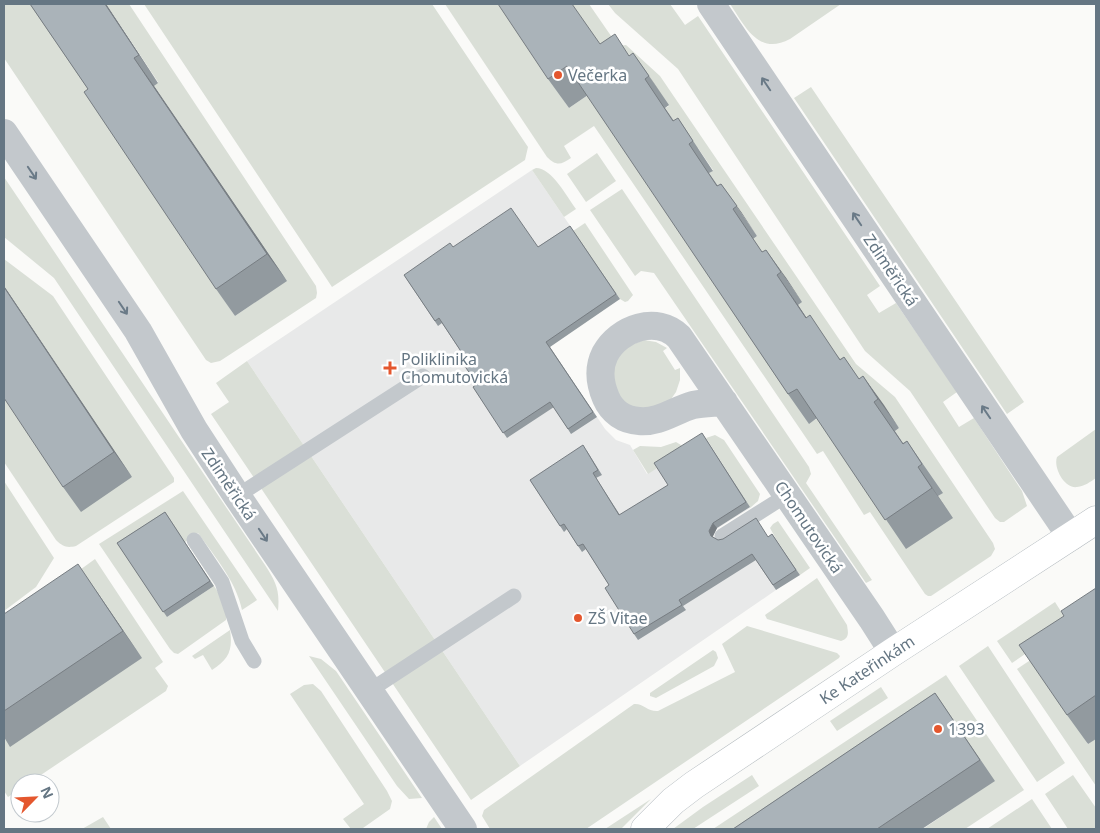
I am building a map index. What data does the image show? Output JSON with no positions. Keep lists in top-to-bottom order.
{
  "streets": {
    "street": ["Zdiměřická", "Chomutovická", "Ke Kateřinkám"]
  },
  "crossings": [
    ["Zdiměřická", "Ke Kateřinkám"],
    ["Chomutovická", "Ke Kateřinkám"]
  ],
  "places": {
    "other": ["Večerka", "ZŠ Vitae", "1393"],
    "health": ["Poliklinika Chomutovická"]
  },
  "north": "top right"
}
